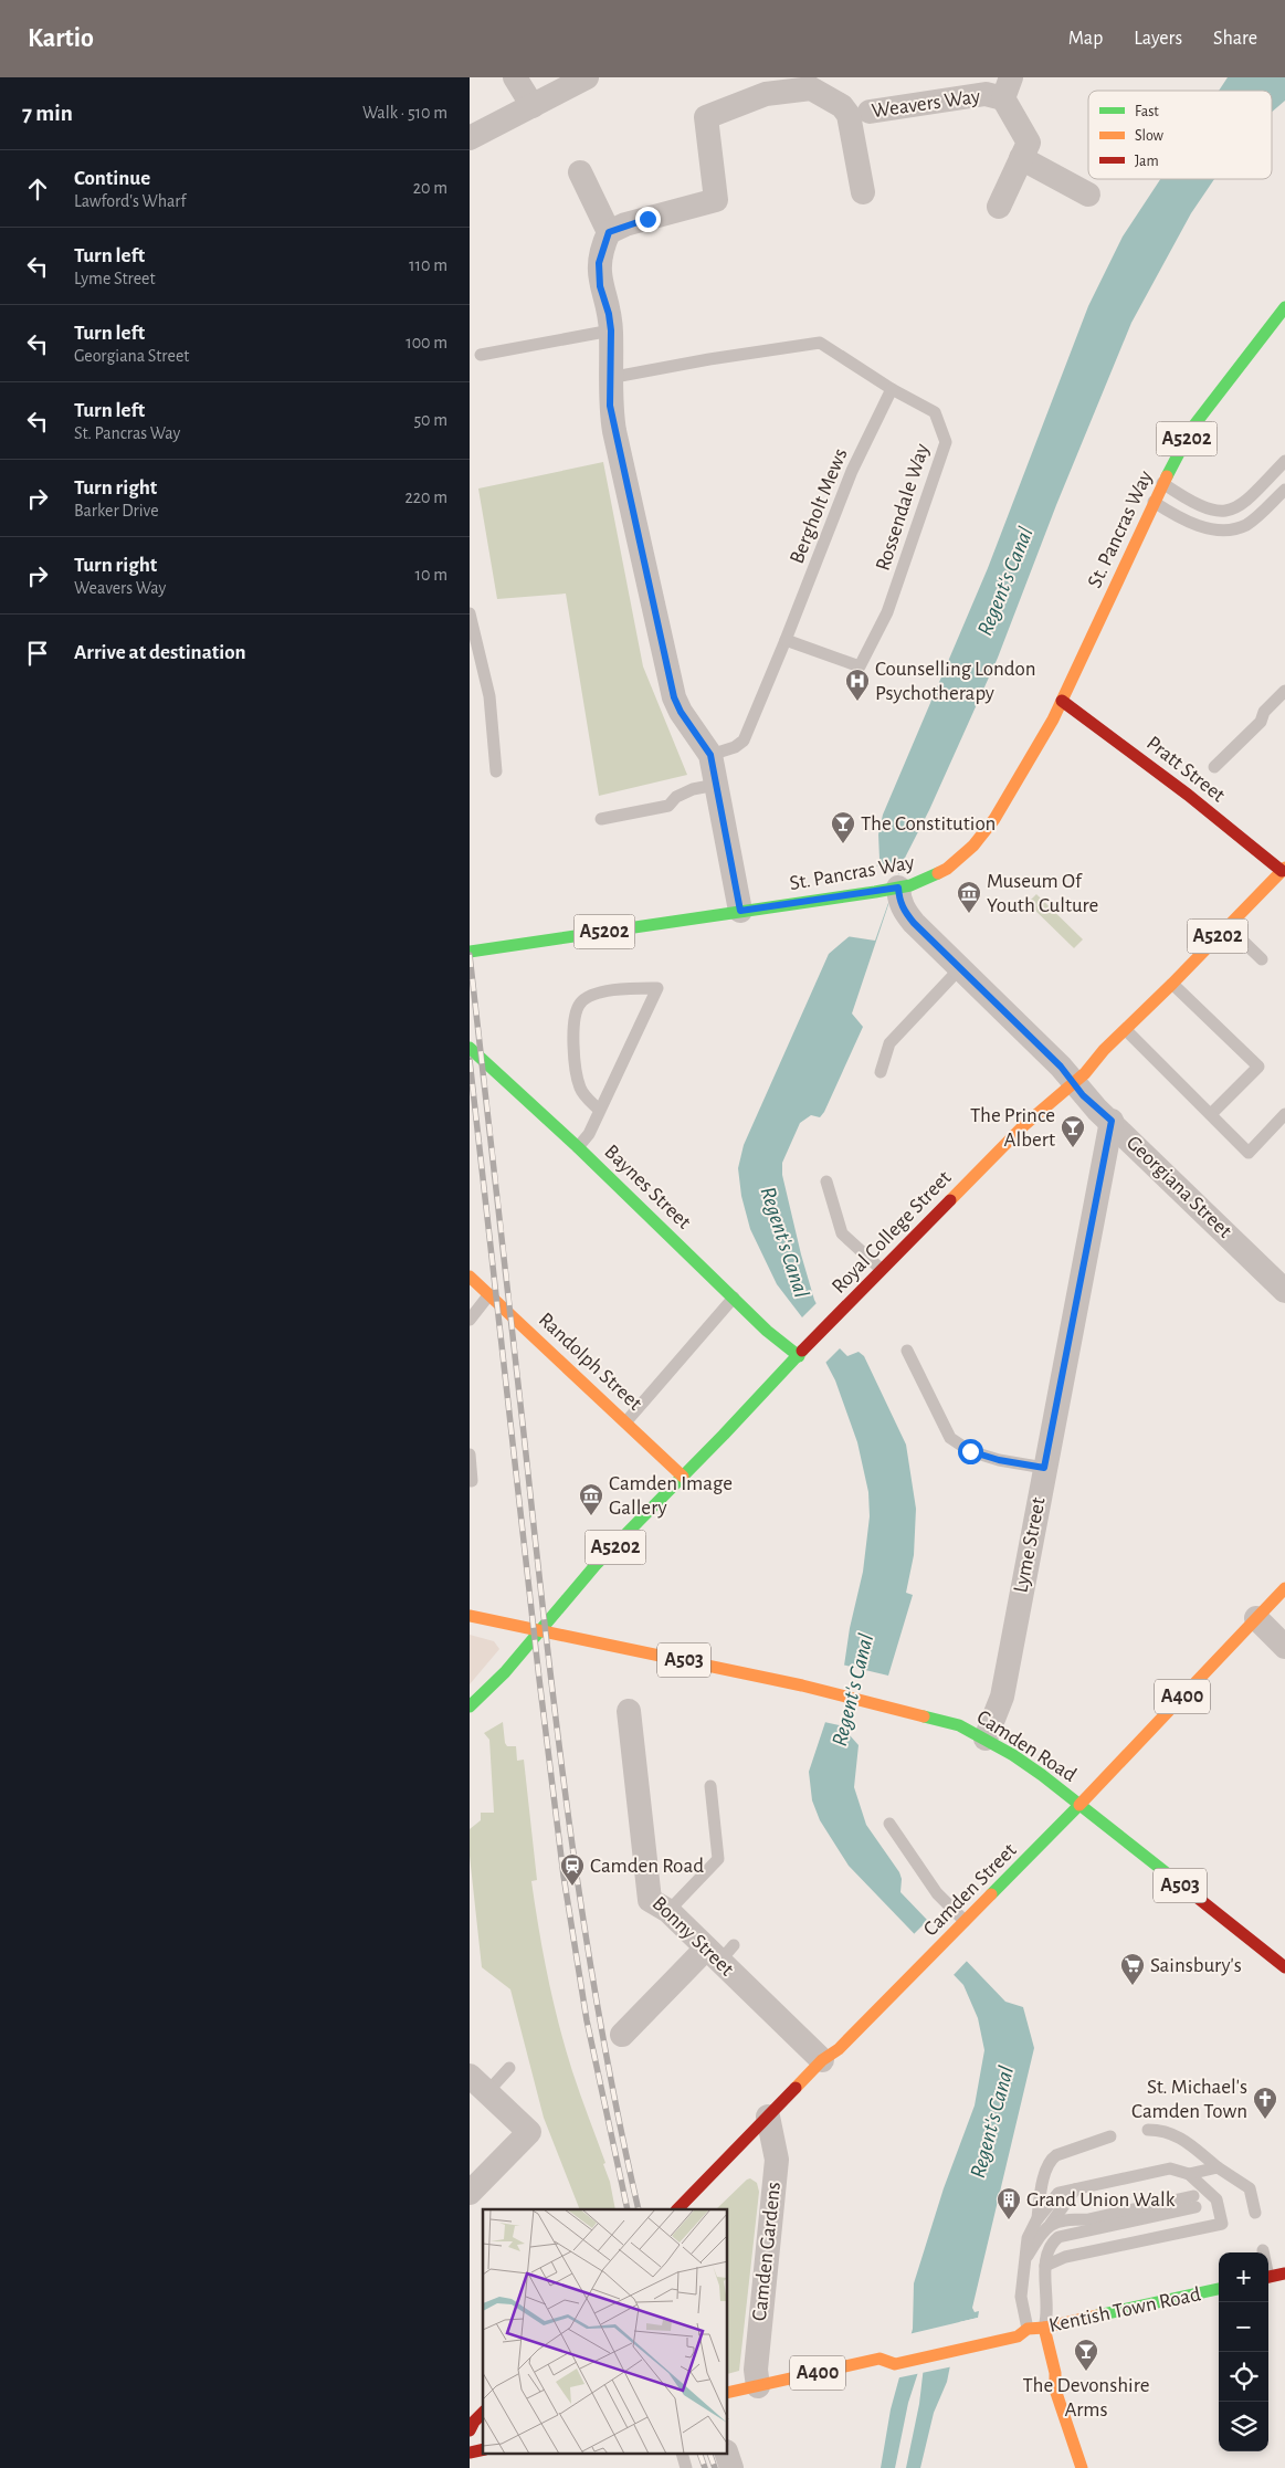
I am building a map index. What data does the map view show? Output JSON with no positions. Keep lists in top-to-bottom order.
{
  "streets": {
    "main road": [
      "A5202",
      "St. Pancras Way",
      "Pratt Street",
      "Baynes Street",
      "Royal College Street",
      "Randolph Street",
      "A503",
      "A400",
      "Camden Road",
      "Camden Street",
      "Kentish Town Road"
    ],
    "street": [
      "Weavers Way",
      "Georgiana Street",
      "Lyme Street",
      "Bonny Street",
      "Camden Gardens"
    ],
    "lane": ["Bergholt Mews", "Rossendale Way"]
  },
  "crossings": [
    ["Bergholt Mews", "Rossendale Way"],
    ["St. Pancras Way", "Pratt Street"],
    ["St. Pancras Way", "Georgiana Street"],
    ["Pratt Street", "Royal College Street"],
    ["Baynes Street", "Royal College Street"],
    ["Georgiana Street", "Royal College Street"],
    ["Georgiana Street", "Lyme Street"],
    ["Royal College Street", "Randolph Street"],
    ["Royal College Street", "Camden Road"],
    ["Lyme Street", "Camden Road"],
    ["Camden Road", "Camden Street"],
    ["Camden Street", "Bonny Street"],
    ["Camden Street", "Camden Gardens"],
    ["Camden Gardens", "Kentish Town Road"]
  ],
  "water": ["Regent's Canal"],
  "places": {
    "hospital": ["Counselling London Psychotherapy"],
    "bar": ["The Constitution", "The Prince Albert", "The Devonshire Arms"],
    "museum": ["Museum Of Youth Culture", "Camden Image Gallery"],
    "station": ["Camden Road"],
    "supermarket": ["Sainsbury's"],
    "church": ["St. Michael's Camden Town"],
    "building": ["Grand Union Walk"]
  },
  "legend": ["Fast", "Slow", "Jam"],
  "page": {
    "header": "Kartio",
    "nav": ["Map", "Layers", "Share"],
    "heading": ["7 min", "Walk · 510 m"],
    "list": [
      ["Continue", "Lawford's Wharf", "20 m"],
      ["Turn left", "Lyme Street", "110 m"],
      ["Turn left", "Georgiana Street", "100 m"],
      ["Turn left", "St. Pancras Way", "50 m"],
      ["Turn right", "Barker Drive", "220 m"],
      ["Turn right", "Weavers Way", "10 m"],
      "Arrive at destination"
    ],
    "map_buttons": ["+", "−"]
  }
}
